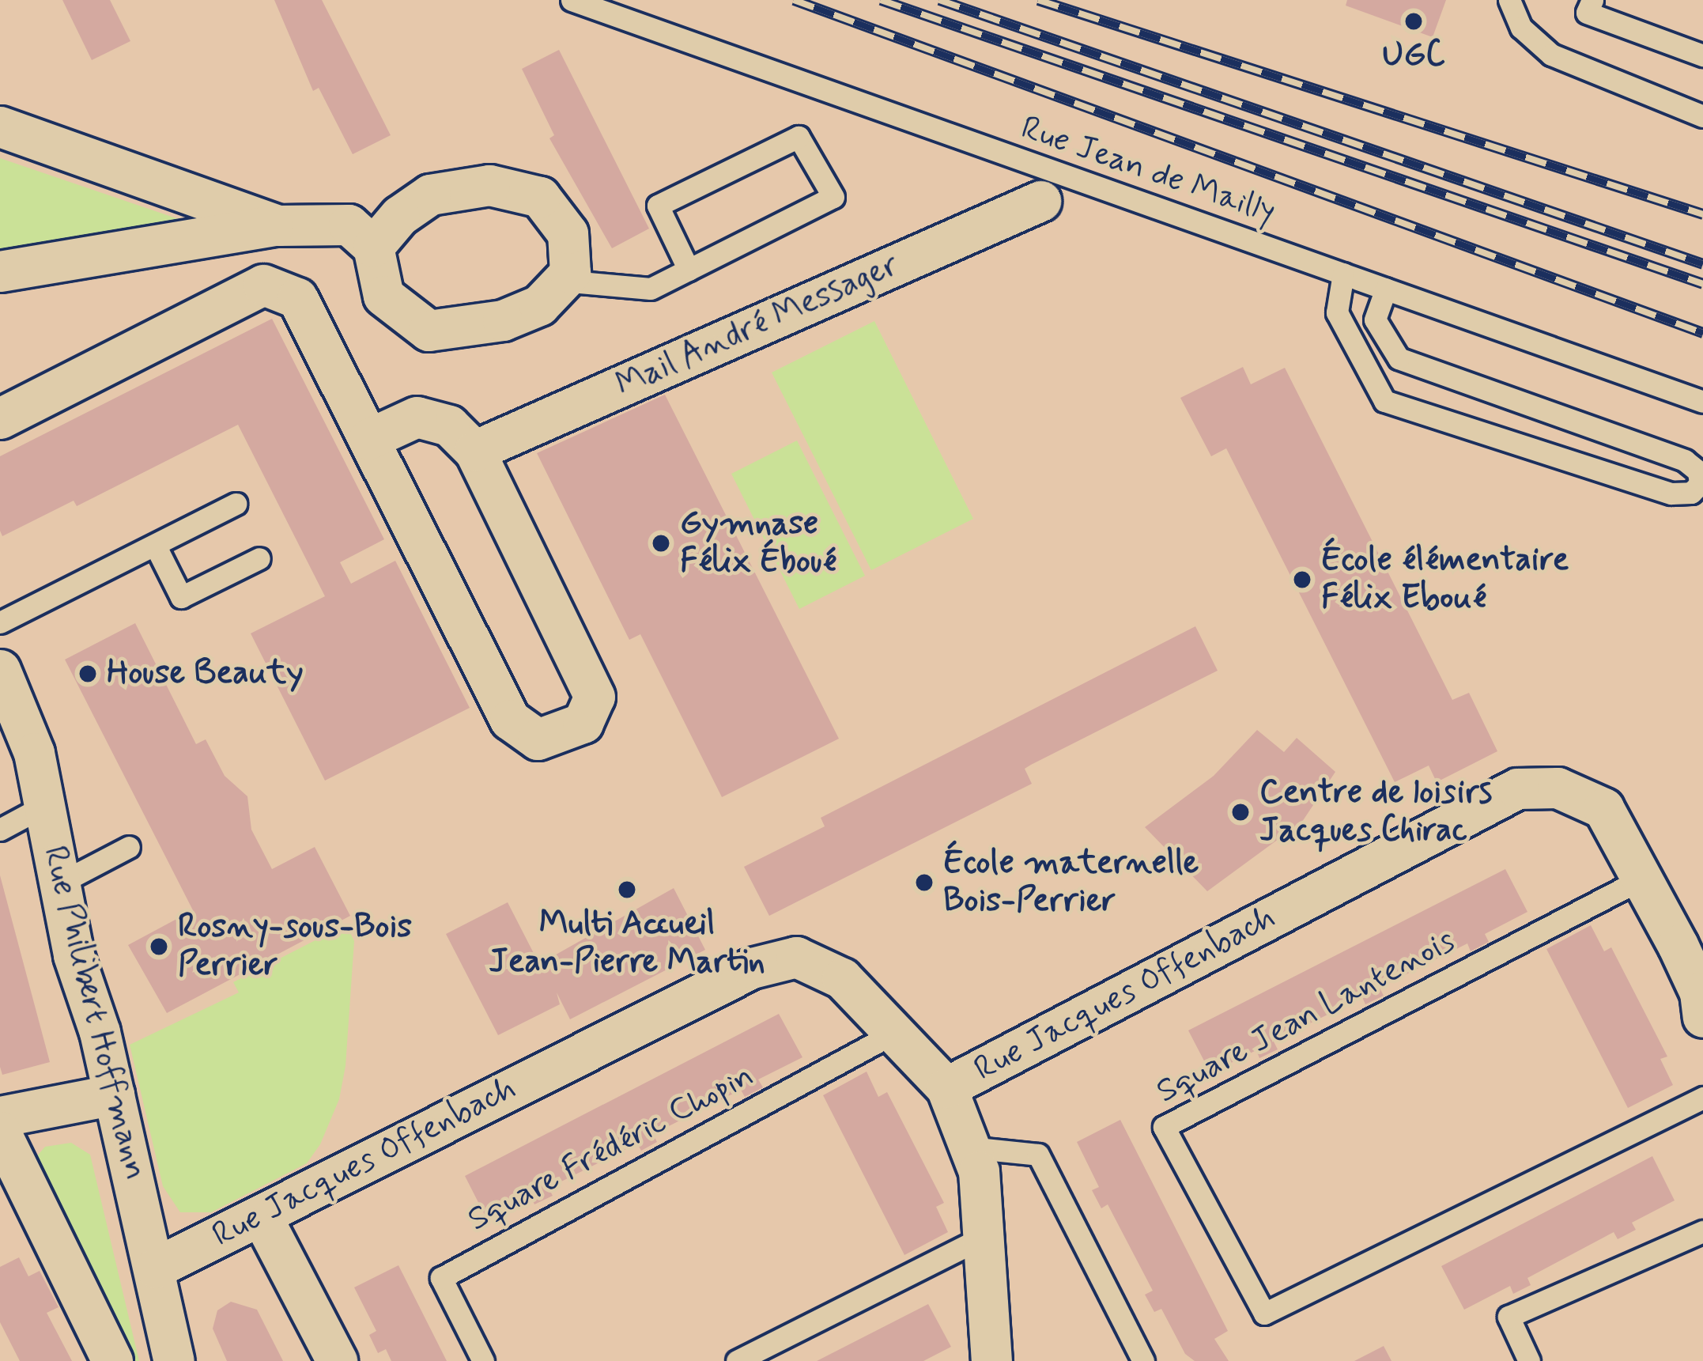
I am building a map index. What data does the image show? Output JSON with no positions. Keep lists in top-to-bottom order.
{
  "streets": {
    "street": ["Mail André Messager", "Rue Jacques Offenbach", "Rue Philibert Hoffmann"],
    "lane": ["Rue Jean de Mailly", "Square Jean Lantenois", "Square Frédéric Chopin"]
  },
  "crossings": [
    ["Rue Jacques Offenbach", "Rue Philibert Hoffmann"],
    ["Rue Jacques Offenbach", "Square Jean Lantenois"],
    ["Rue Jacques Offenbach", "Square Frédéric Chopin"]
  ],
  "places": [
    "UGC",
    "Gymnase Félix Éboué",
    "École élémentaire Félix Eboué",
    "House Beauty",
    "Centre de loisirs Jacques Chirac",
    "École maternelle Bois-Perrier",
    "Multi Accueil Jean-Pierre Martin",
    "Rosny-sous-Bois Perrier"
  ]
}
